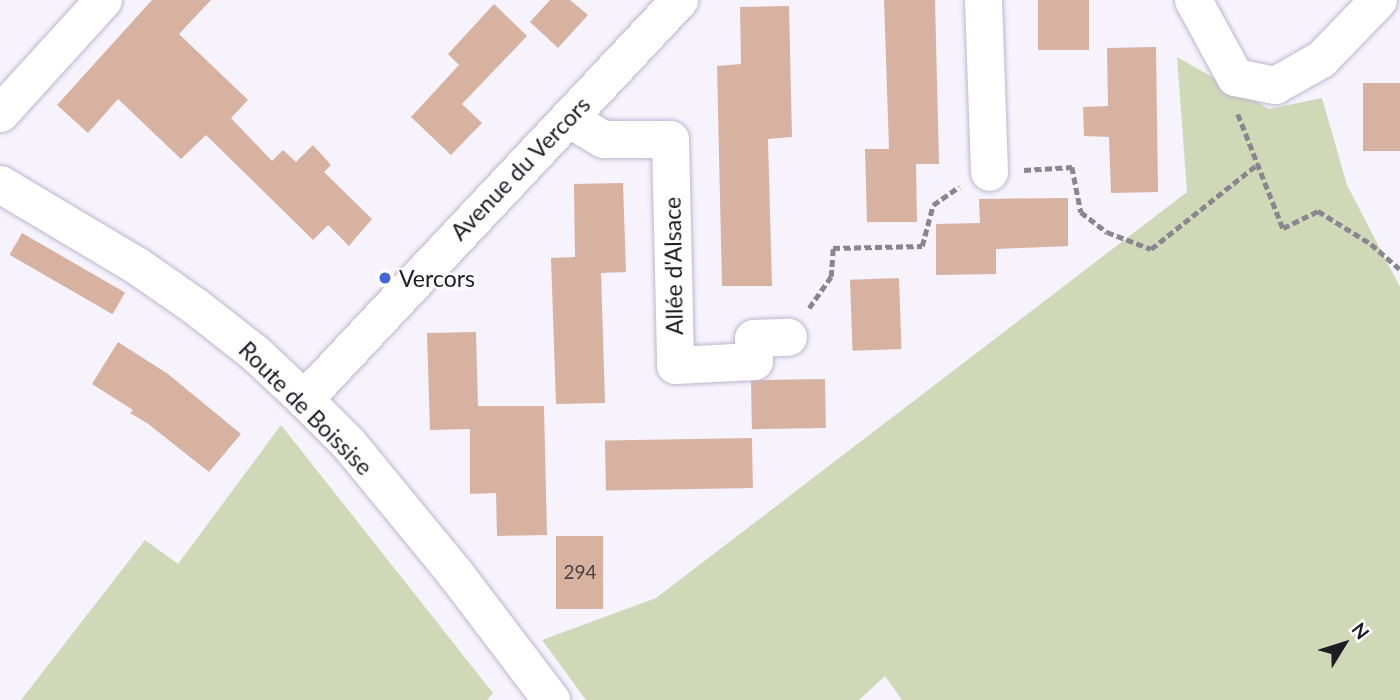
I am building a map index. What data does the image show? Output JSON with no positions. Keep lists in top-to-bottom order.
{
  "streets": {
    "street": ["Avenue du Vercors", "Allée d'Alsace", "Route de Boissise"]
  },
  "crossings": [
    ["Avenue du Vercors", "Allée d'Alsace"],
    ["Avenue du Vercors", "Route de Boissise"]
  ],
  "places": ["Vercors"],
  "house_numbers": ["294"],
  "north": "top right"
}
